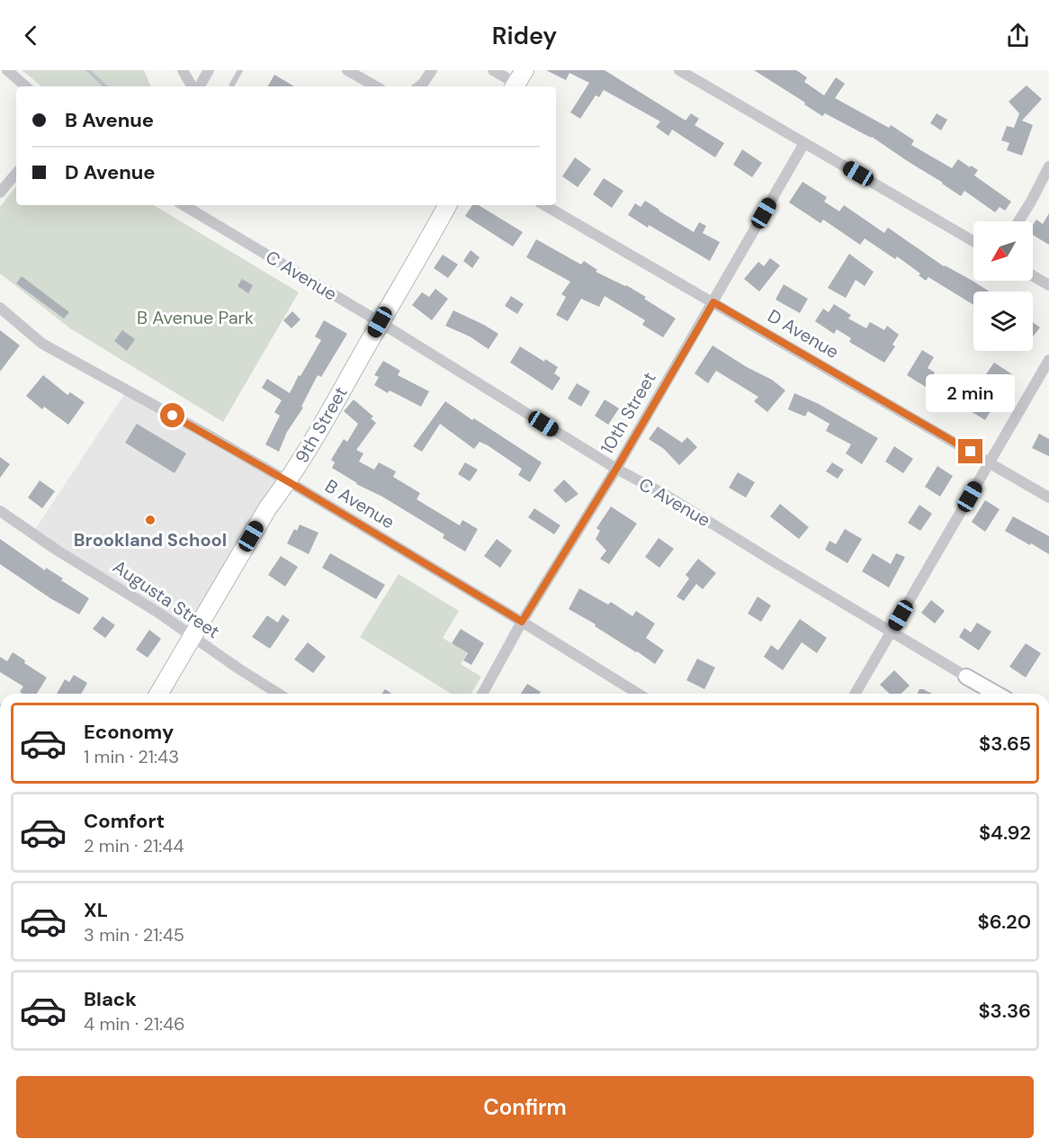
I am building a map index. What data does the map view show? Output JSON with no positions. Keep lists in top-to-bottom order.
{
  "streets": {
    "main road": ["9th Street"],
    "street": [
      "C Avenue",
      "D Avenue",
      "10th Street",
      "B Avenue",
      "Augusta Street"
    ]
  },
  "crossings": [
    ["C Avenue", "10th Street"],
    ["C Avenue", "9th Street"],
    ["D Avenue", "10th Street"],
    ["10th Street", "B Avenue"],
    ["9th Street", "B Avenue"],
    ["9th Street", "Augusta Street"]
  ],
  "parks": ["B Avenue Park"],
  "places": ["Brookland School"],
  "north": "bottom left",
  "page": {
    "header": "Ridey",
    "banner": ["B Avenue", "D Avenue"],
    "bubble": "2 min",
    "list": [
      {
        "name": "Economy",
        "note": "1 min · 21:43",
        "value": "$3.65"
      },
      {
        "name": "Comfort",
        "note": "2 min · 21:44",
        "value": "$4.92"
      },
      {
        "name": "XL",
        "note": "3 min · 21:45",
        "value": "$6.20"
      },
      {
        "name": "Black",
        "note": "4 min · 21:46",
        "value": "$3.36"
      }
    ],
    "buttons": "Confirm"
  }
}
